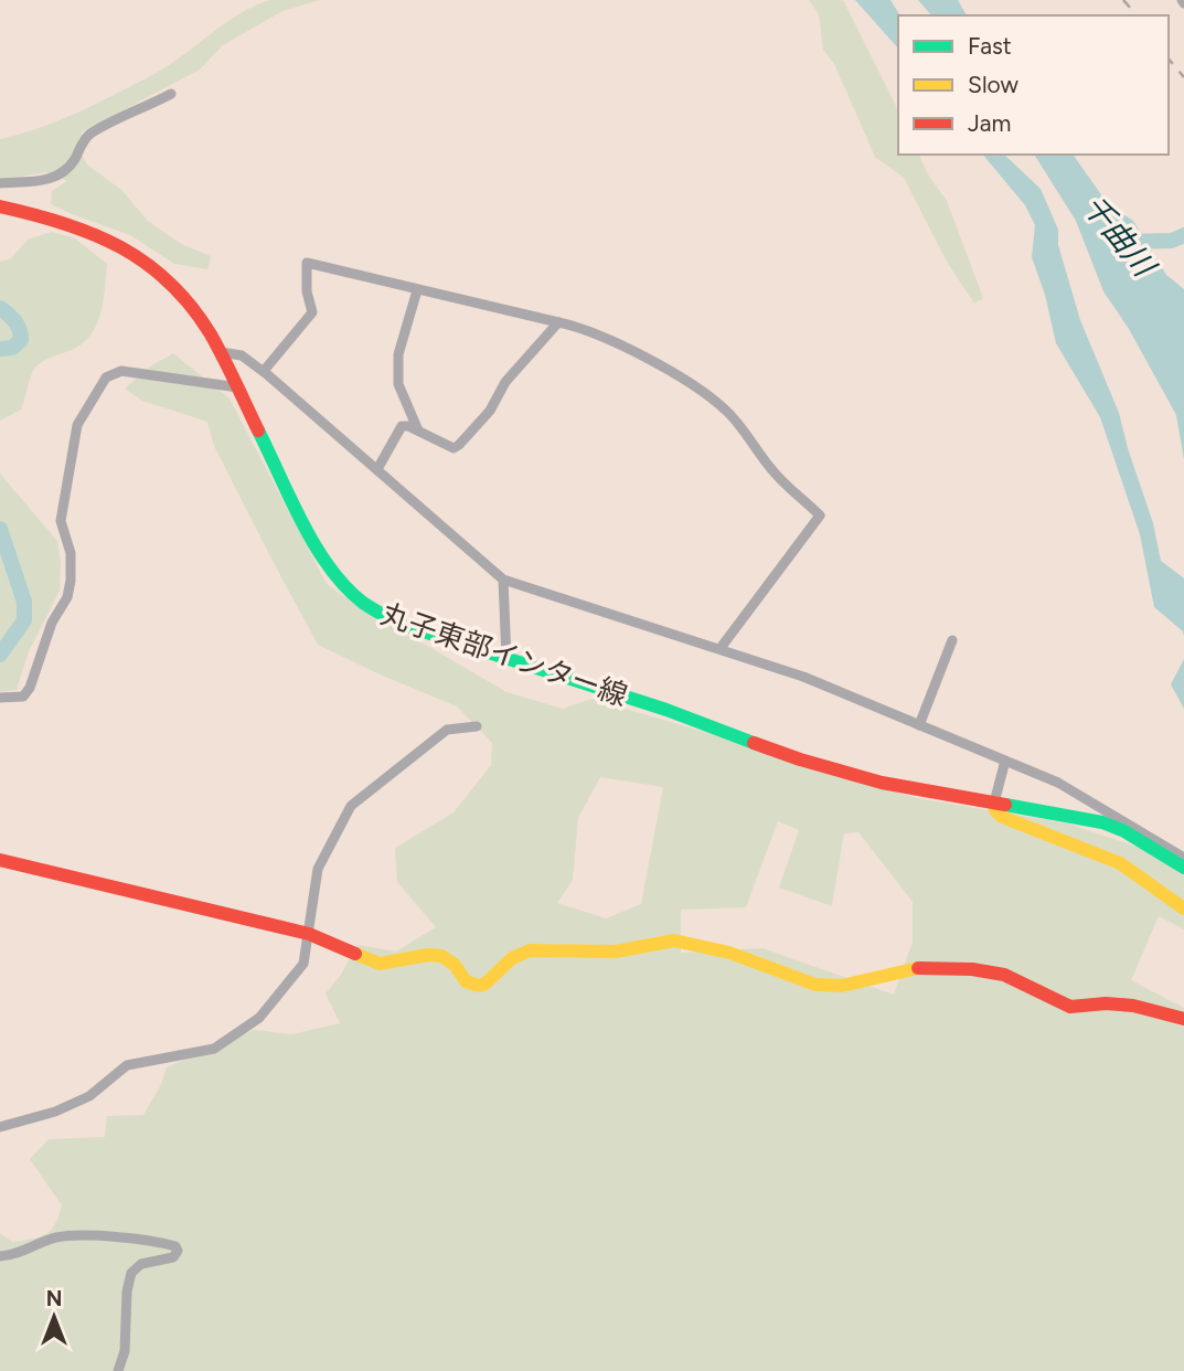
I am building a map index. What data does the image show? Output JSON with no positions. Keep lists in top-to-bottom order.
{
  "streets": {
    "main road": ["丸子東部インター線"]
  },
  "water": ["千曲川"],
  "legend": ["Fast", "Slow", "Jam"],
  "north": "top"
}
